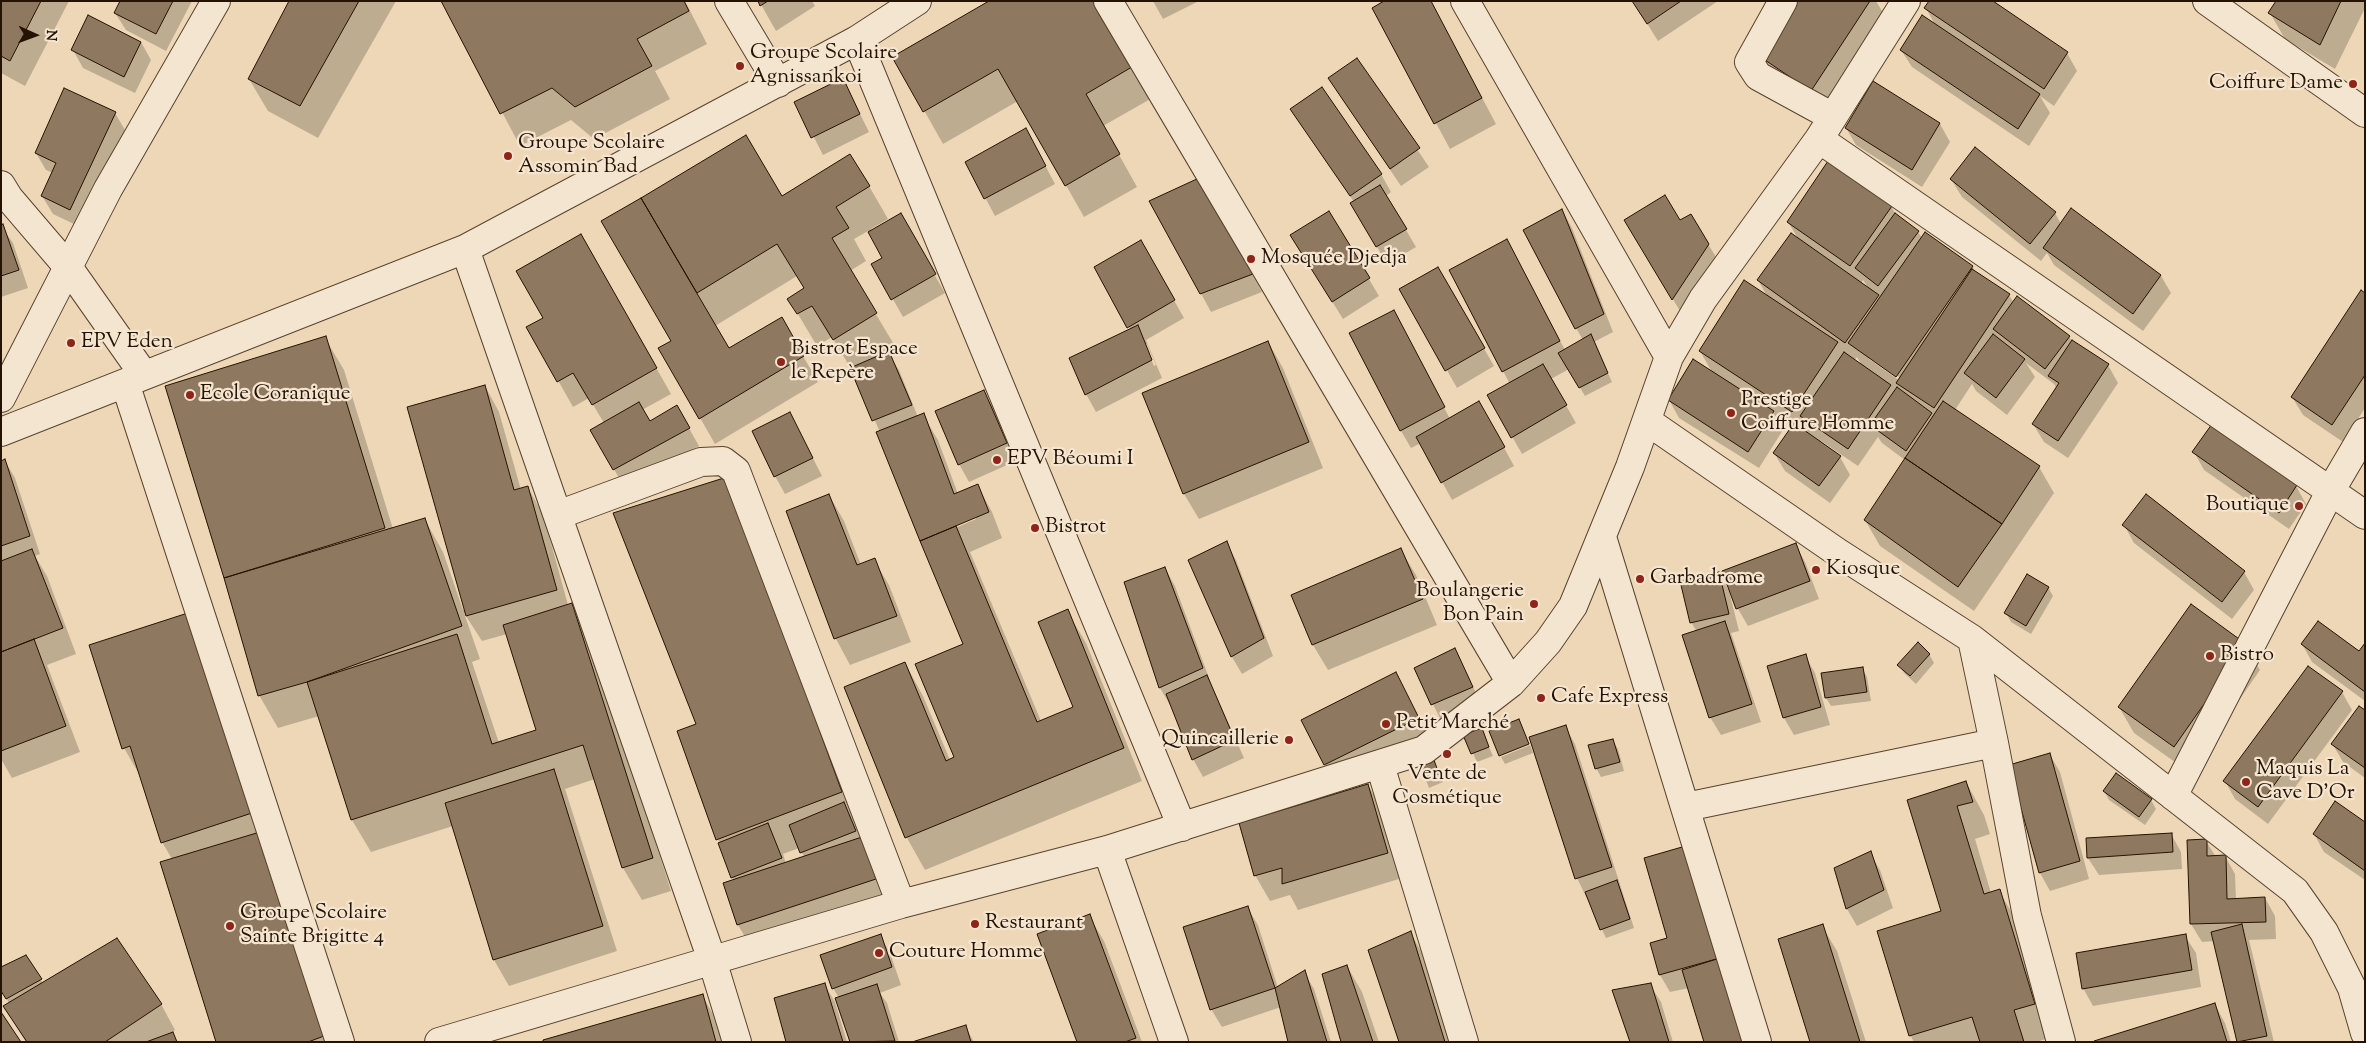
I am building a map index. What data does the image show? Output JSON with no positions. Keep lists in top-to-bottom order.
{
  "places": [
    "Groupe Scolaire Agnissankoi",
    "Coiffure Dame",
    "Groupe Scolaire Assomin Bad",
    "Mosquée Djedja",
    "EPV Eden",
    "Bistrot Espace le Repère",
    "Ecole Coranique",
    "Prestige Coiffure Homme",
    "EPV Béoumi I",
    "Boutique",
    "Bistrot",
    "Kiosque",
    "Garbadrome",
    "Boulangerie Bon Pain",
    "Bistro",
    "Cafe Express",
    "Petit Marché",
    "Quincaillerie",
    "Vente de Cosmétique",
    "Maquis La Cave D'Or",
    "Restaurant",
    "Groupe Scolaire Sainte Brigitte 4",
    "Couture Homme"
  ],
  "north": "right"
}
